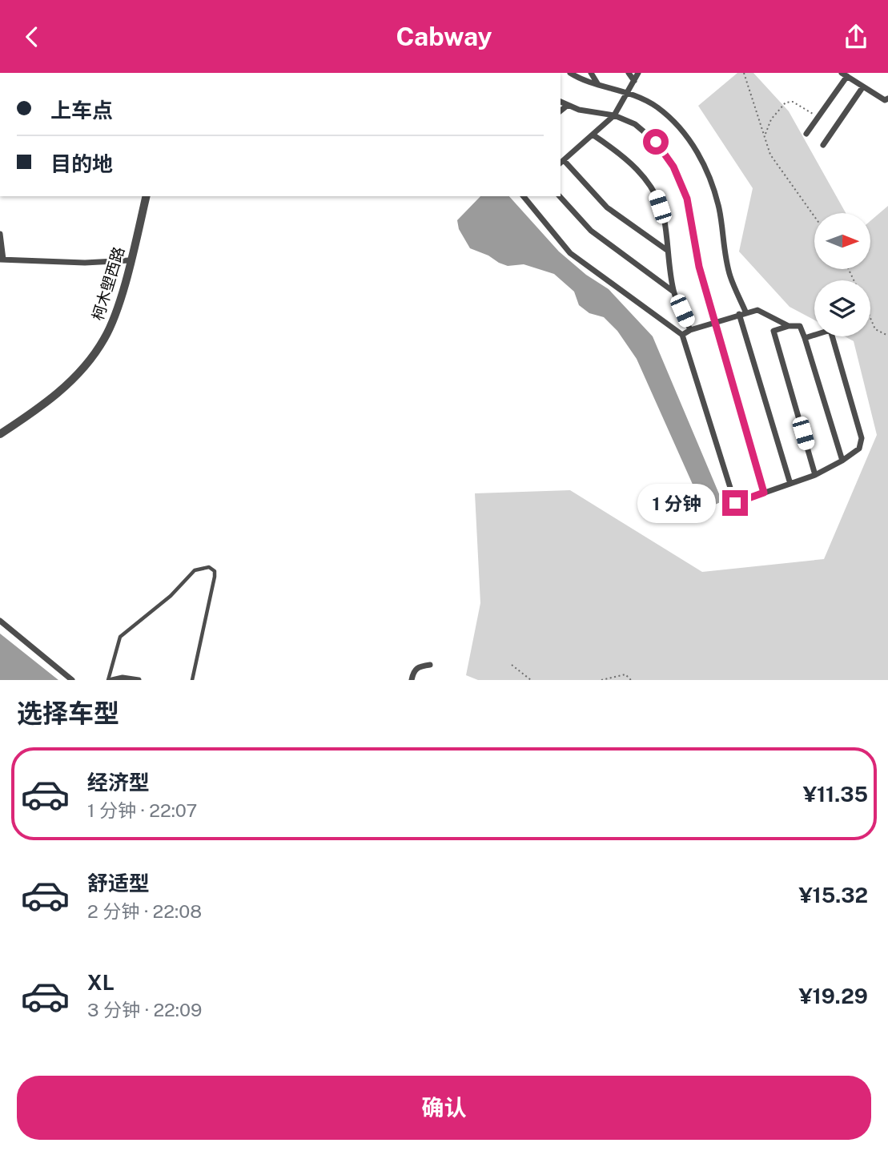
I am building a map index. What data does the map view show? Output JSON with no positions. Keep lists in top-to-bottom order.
{
  "streets": {
    "street": ["柯木塱西路"]
  },
  "north": "right",
  "page": {
    "header": "Cabway",
    "banner": ["上车点", "目的地"],
    "bubble": "1 分钟",
    "heading": "选择车型",
    "list": [
      {
        "name": "经济型",
        "note": "1 分钟 · 22:07",
        "value": "¥11.35"
      },
      {
        "name": "舒适型",
        "note": "2 分钟 · 22:08",
        "value": "¥15.32"
      },
      {
        "name": "XL",
        "note": "3 分钟 · 22:09",
        "value": "¥19.29"
      }
    ],
    "buttons": "确认"
  }
}
